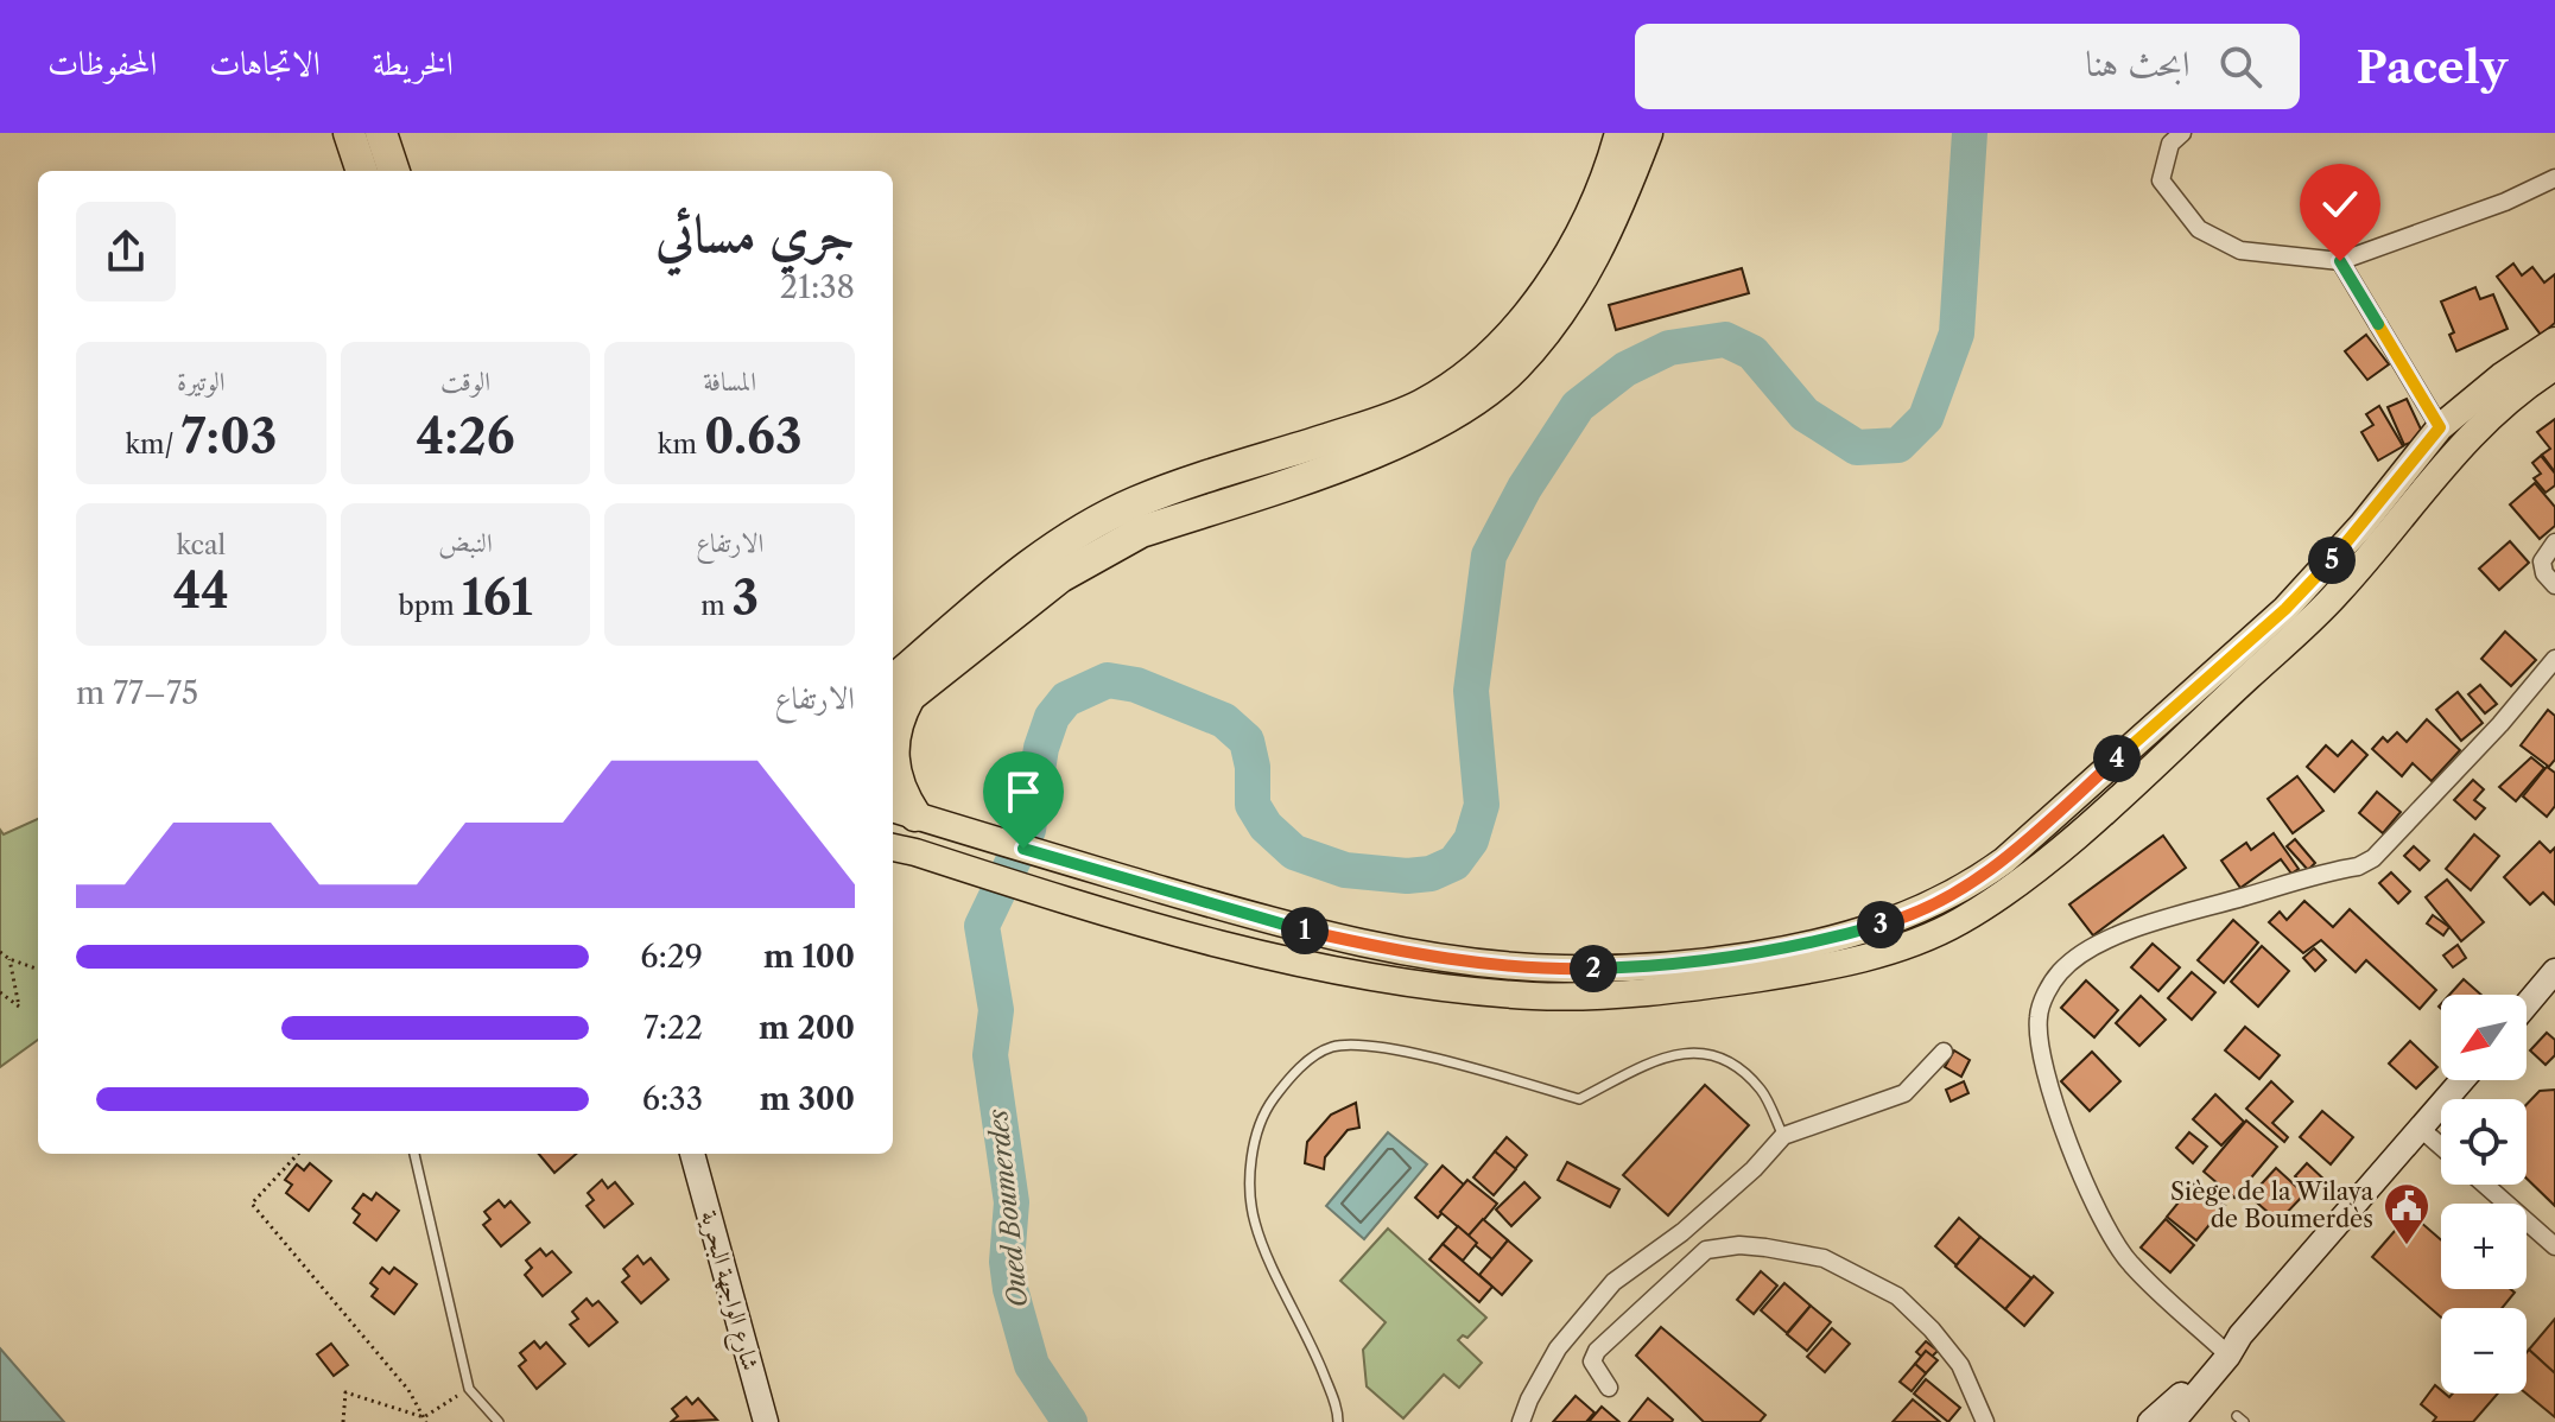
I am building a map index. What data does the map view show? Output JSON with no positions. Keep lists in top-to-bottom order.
{
  "streets": {
    "main road": ["شارع الواجهة البحرية"]
  },
  "water": ["Oued Boumerdes"],
  "places": {
    "public building": ["Siège de la Wilaya de Boumerdès"]
  },
  "north": "bottom left",
  "page": {
    "header": "Pacely",
    "search": "ابحث هنا",
    "nav": ["الخريطة", "الاتجاهات", "المحفوظات"],
    "heading": ["جري مسائي", "21:38"],
    "stats": [
      ["المسافة", "0.63 km"],
      ["الوقت", "4:26"],
      ["الوتيرة", "7:03 /km"],
      ["الارتفاع", "3 m"],
      ["النبض", "161 bpm"],
      ["kcal", "44"]
    ],
    "pins": [
      "5",
      "4",
      "3",
      "1",
      "2"
    ],
    "chart": ["الارتفاع", "75–77 m"],
    "list": [
      {
        "name": "100 m",
        "note": "6:29"
      },
      {
        "name": "200 m",
        "note": "7:22"
      },
      {
        "name": "300 m",
        "note": "6:33"
      }
    ],
    "map_buttons": ["+", "−"]
  }
}
